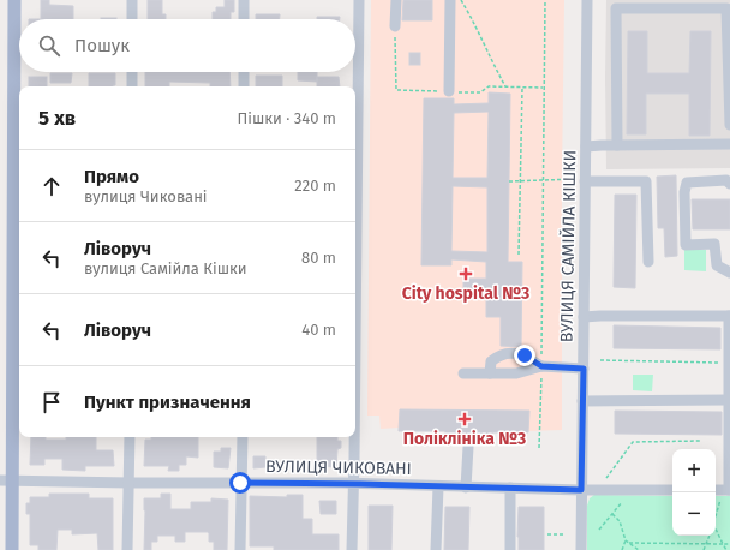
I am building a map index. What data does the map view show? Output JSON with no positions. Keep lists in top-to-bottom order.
{
  "streets": {
    "street": ["ВУЛИЦЯ САМІЙЛА КІШКИ", "ВУЛИЦЯ ЧИКОВАНІ"]
  },
  "crossings": [
    ["ВУЛИЦЯ САМІЙЛА КІШКИ", "ВУЛИЦЯ ЧИКОВАНІ"]
  ],
  "places": {
    "health": ["City hospital №3", "Поліклініка №3"]
  },
  "page": {
    "search": "Пошук",
    "heading": ["5 хв", "Пішки · 340 m"],
    "list": [
      ["Прямо", "вулиця Чиковані", "220 m"],
      ["Ліворуч", "вулиця Самійла Кішки", "80 m"],
      ["Ліворуч", "40 m"],
      "Пункт призначення"
    ],
    "map_buttons": ["+", "−"]
  }
}
